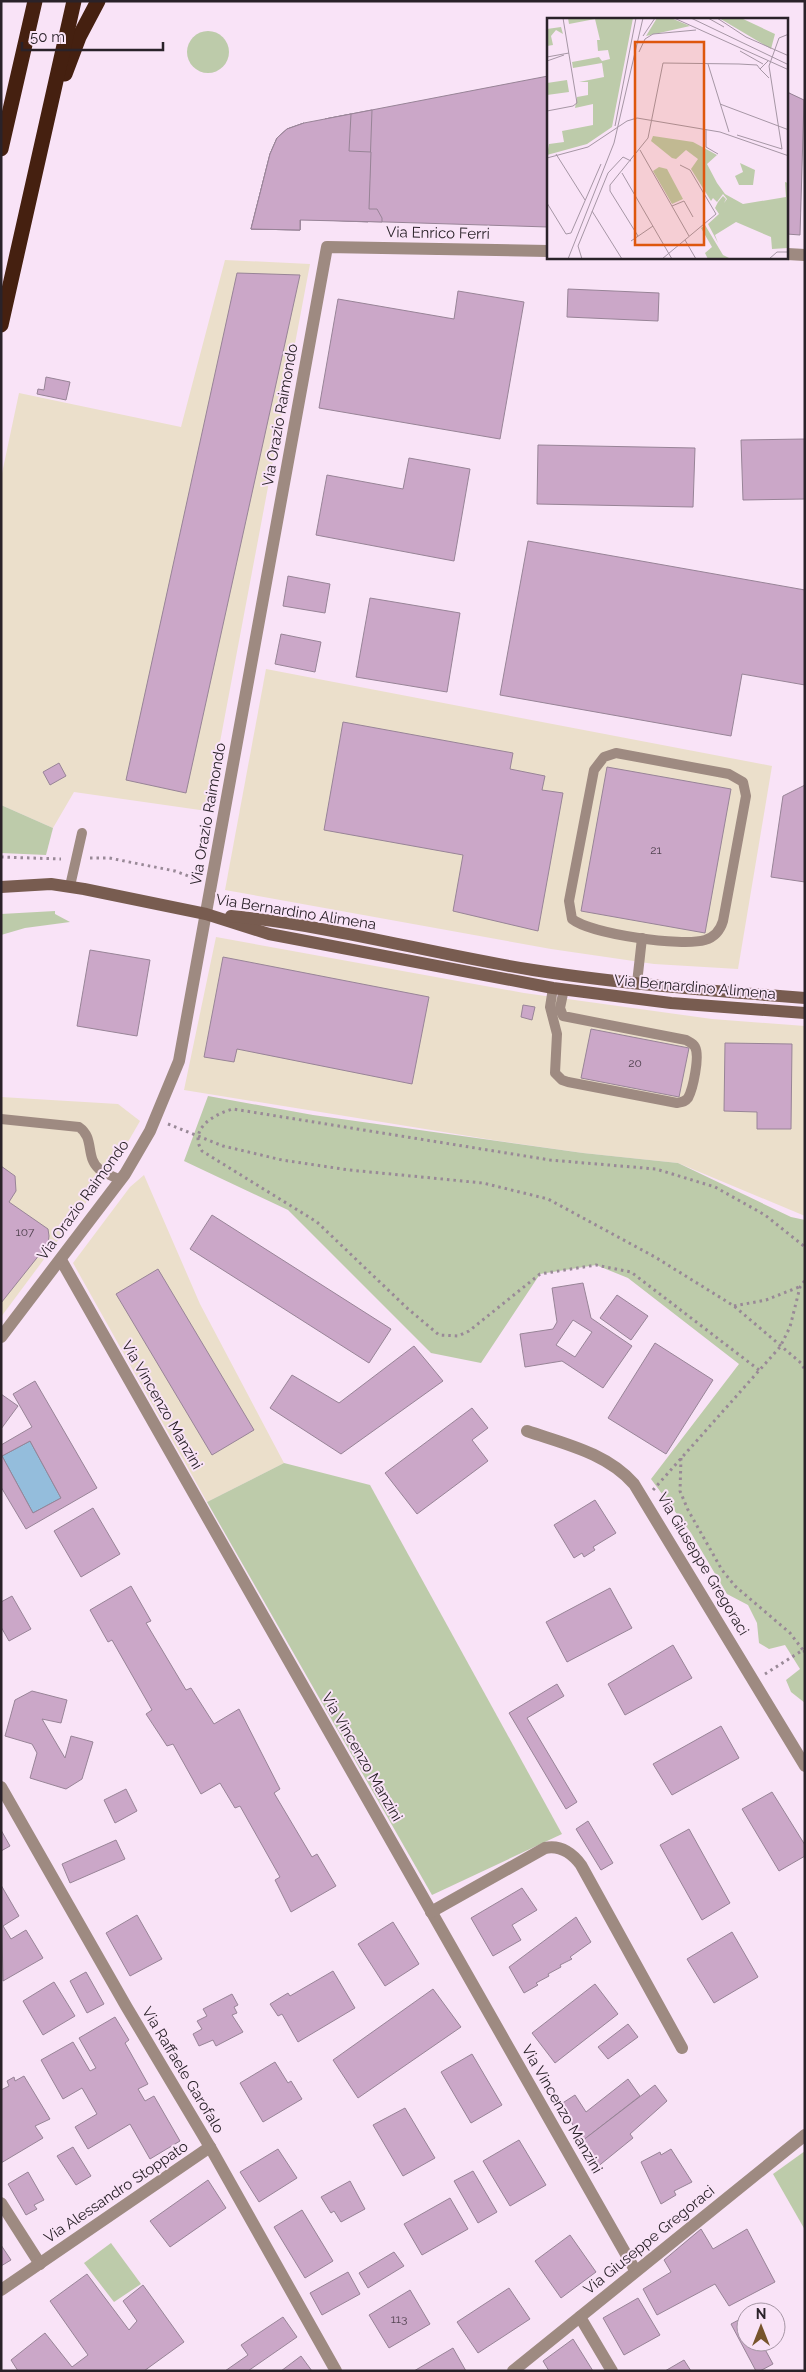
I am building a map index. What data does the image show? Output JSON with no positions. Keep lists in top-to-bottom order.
{
  "streets": {
    "street": [
      "Via Enrico Ferri",
      "Via Orazio Raimondo",
      "Via Bernardino Alimena",
      "Via Vincenzo Manzini",
      "Via Giuseppe Gregoraci",
      "Via Raffaele Garofalo",
      "Via Alessandro Stoppato"
    ]
  },
  "crossings": [
    ["Via Enrico Ferri", "Via Orazio Raimondo"],
    ["Via Orazio Raimondo", "Via Bernardino Alimena"],
    ["Via Orazio Raimondo", "Via Vincenzo Manzini"],
    ["Via Vincenzo Manzini", "Via Giuseppe Gregoraci"],
    ["Via Raffaele Garofalo", "Via Alessandro Stoppato"]
  ],
  "house_numbers": [
    "21",
    "20",
    "107",
    "113"
  ],
  "scale_bar": "50 m",
  "north": "top"
}
